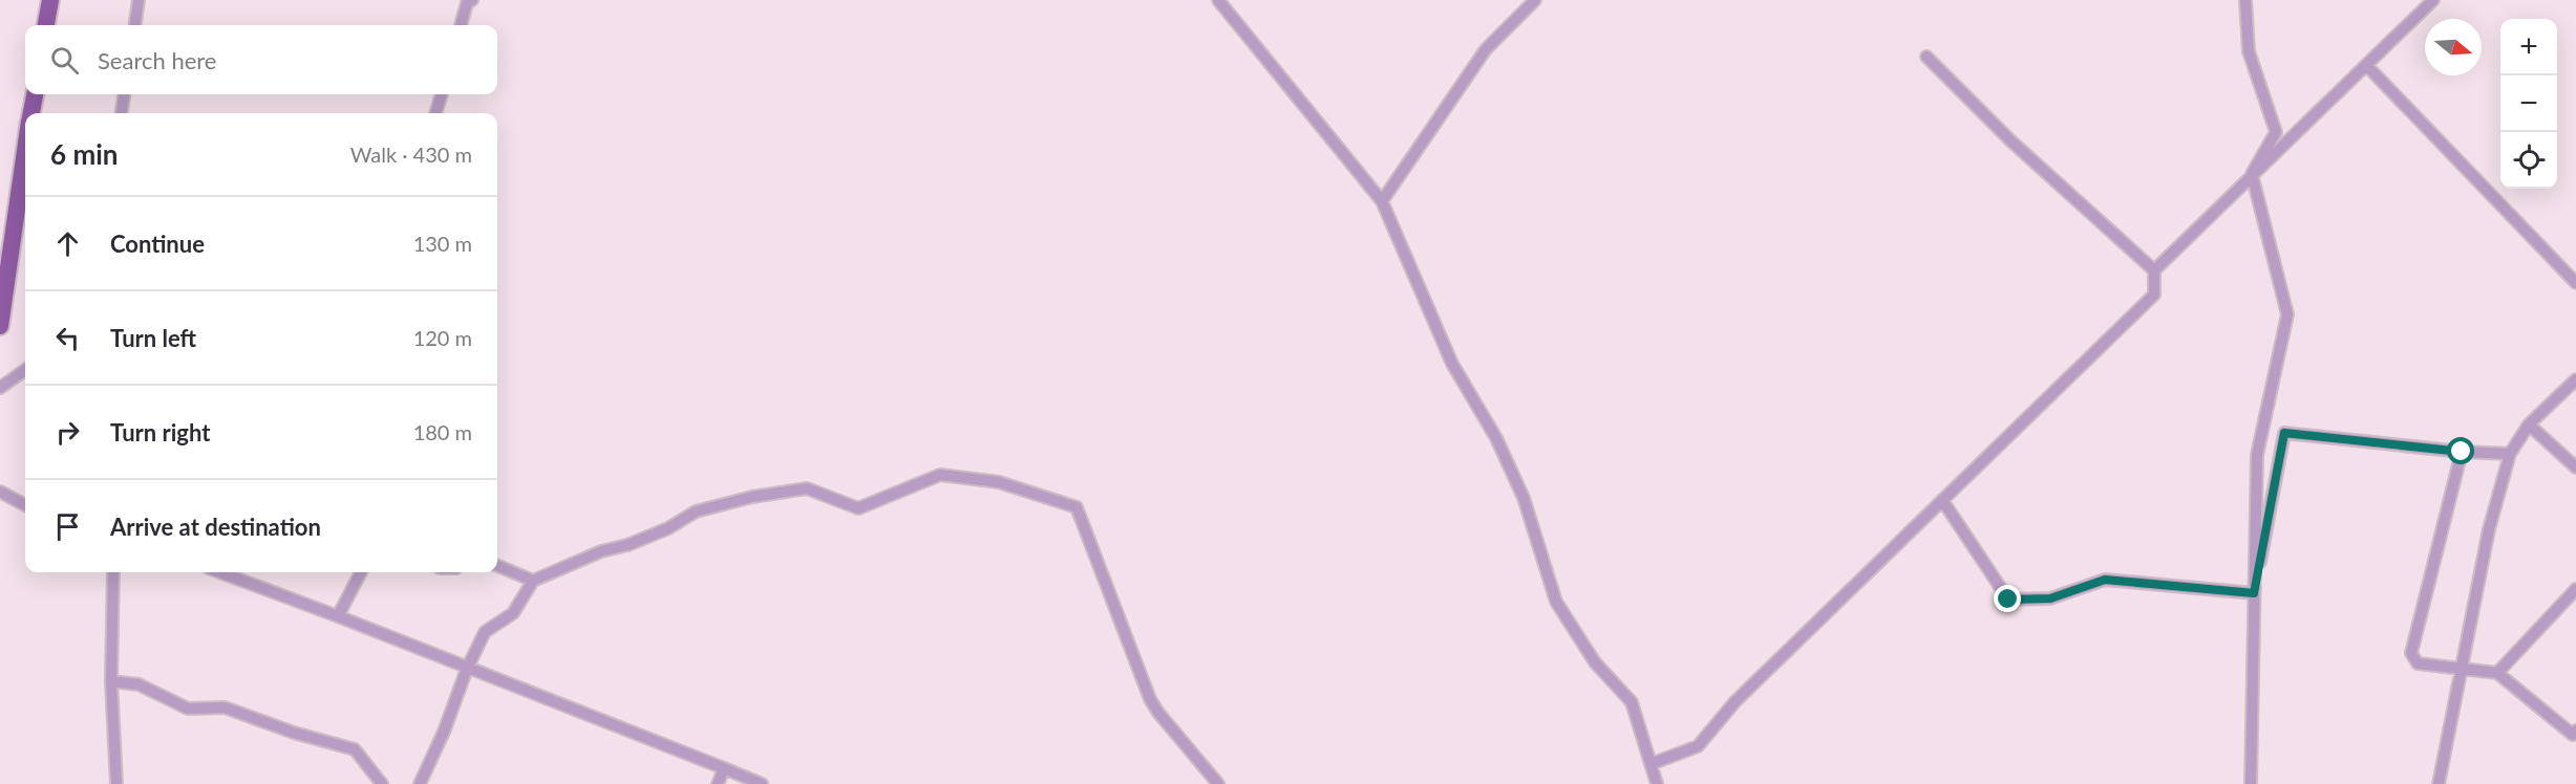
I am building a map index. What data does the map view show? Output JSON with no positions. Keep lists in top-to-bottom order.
{
  "north": "right",
  "page": {
    "map_buttons": ["+", "−"],
    "search": "Search here",
    "heading": ["6 min", "Walk · 430 m"],
    "list": [
      ["Continue", "130 m"],
      ["Turn left", "120 m"],
      ["Turn right", "180 m"],
      "Arrive at destination"
    ]
  }
}
